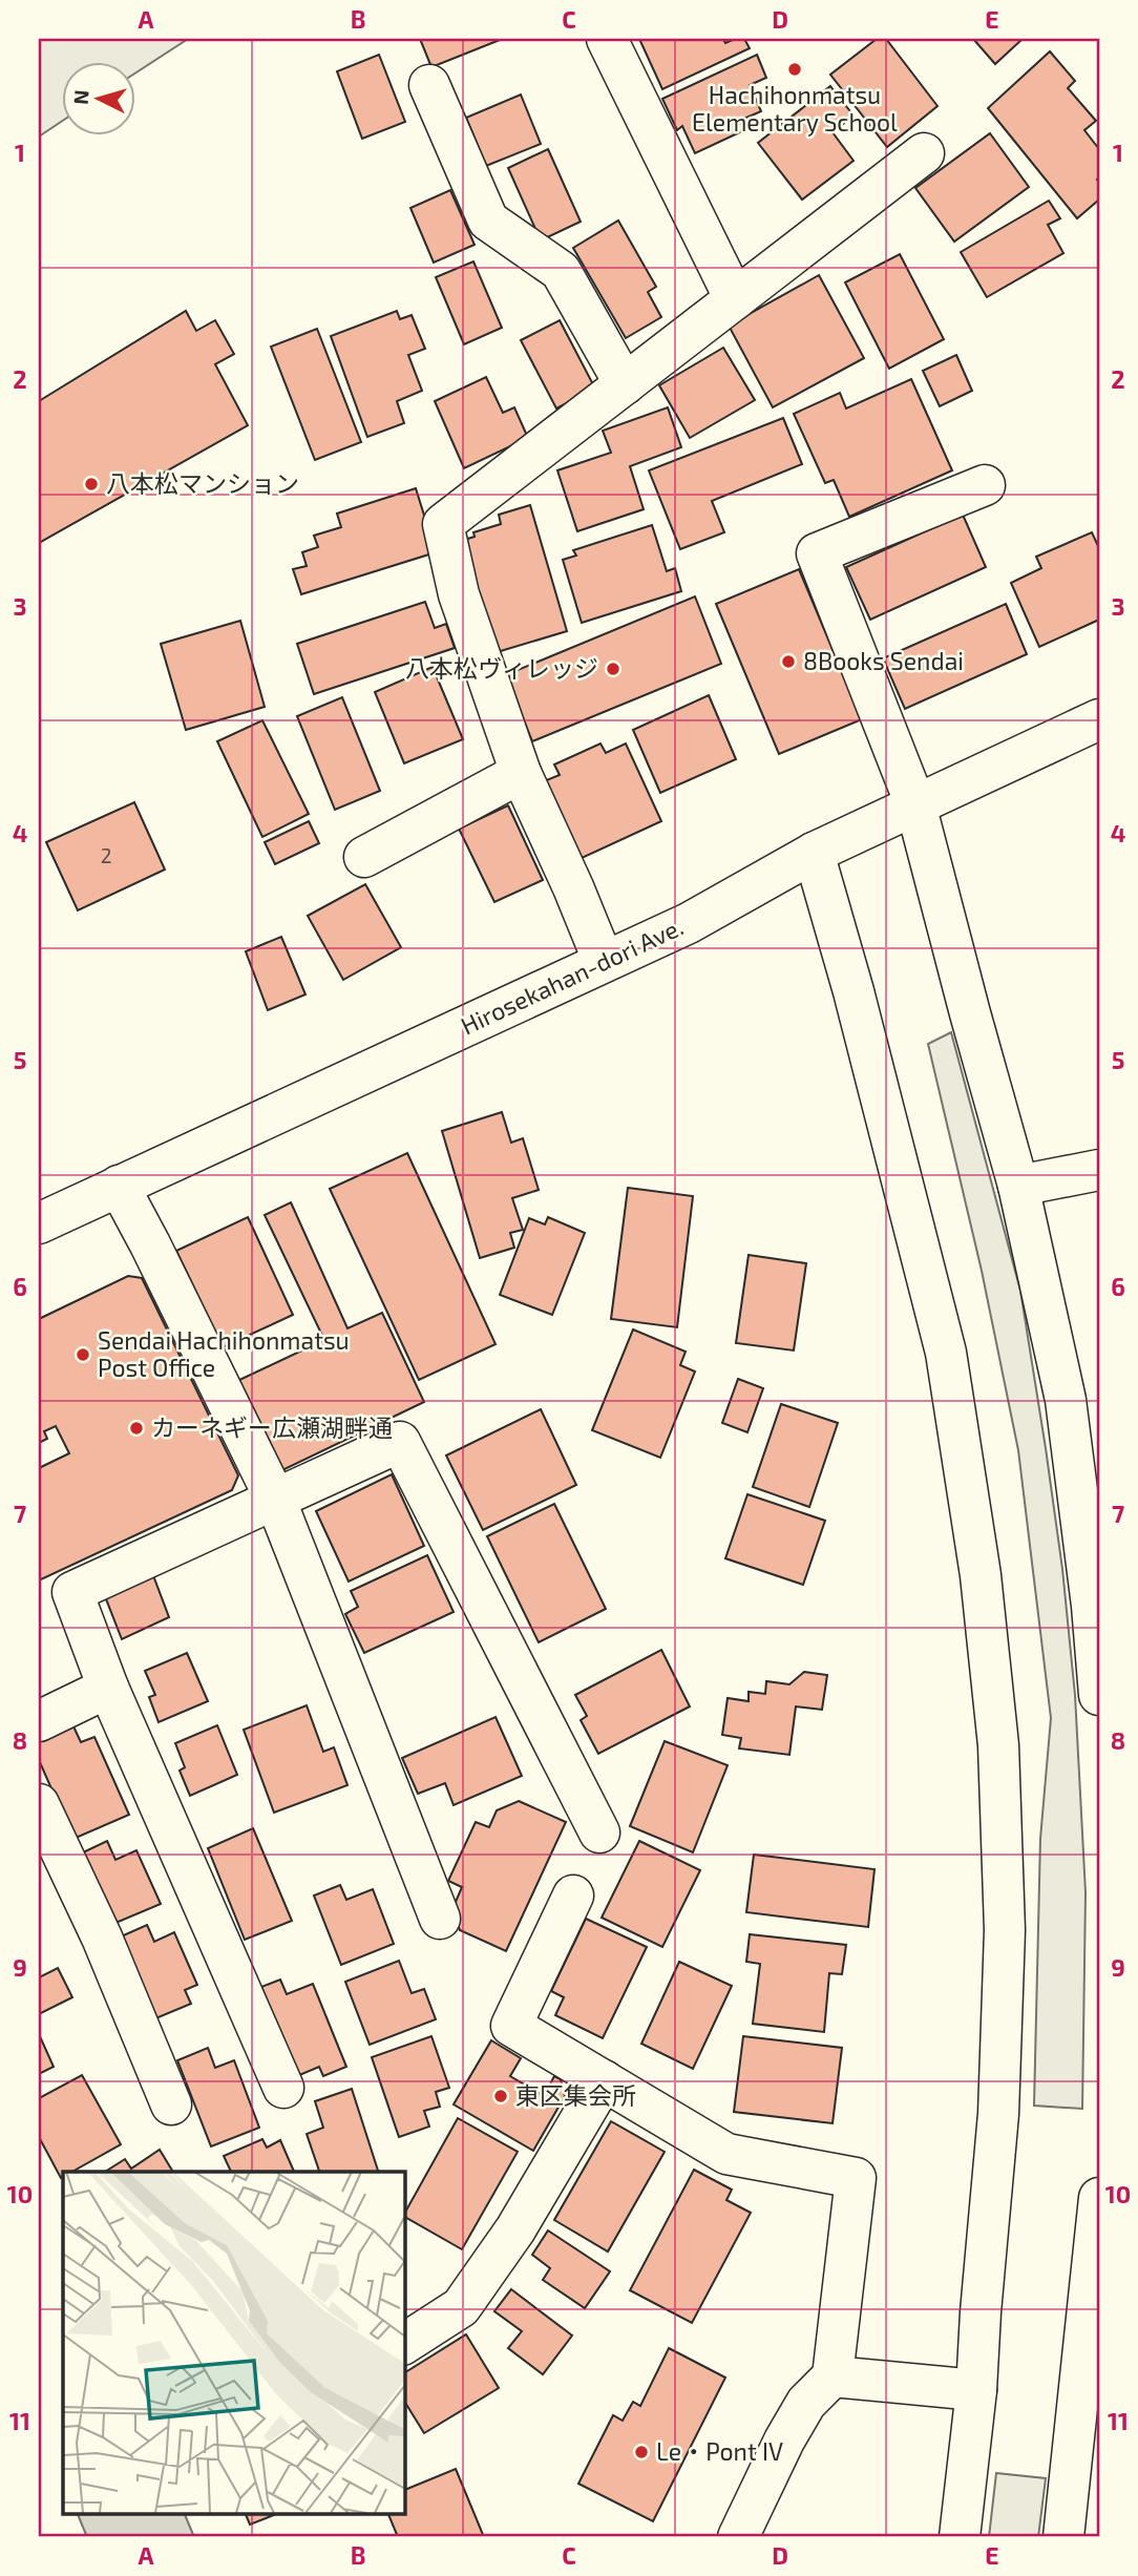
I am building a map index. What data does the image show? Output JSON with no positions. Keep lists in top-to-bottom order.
{
  "streets": {
    "street": ["Hirosekahan-dori Ave."]
  },
  "places": [
    "Hachihonmatsu Elementary School",
    "八本松マンション",
    "8Books Sendai",
    "八本松ヴィレッジ",
    "Sendai Hachihonmatsu Post Office",
    "カーネギー広瀬湖畔通",
    "東区集会所",
    "Le・Pont IV"
  ],
  "house_numbers": ["2"],
  "north": "left",
  "grid": {
    "columns": [
      "A",
      "B",
      "C",
      "D",
      "E"
    ],
    "rows": [
      "1",
      "2",
      "3",
      "4",
      "5",
      "6",
      "7",
      "8",
      "9",
      "10",
      "11"
    ]
  }
}
